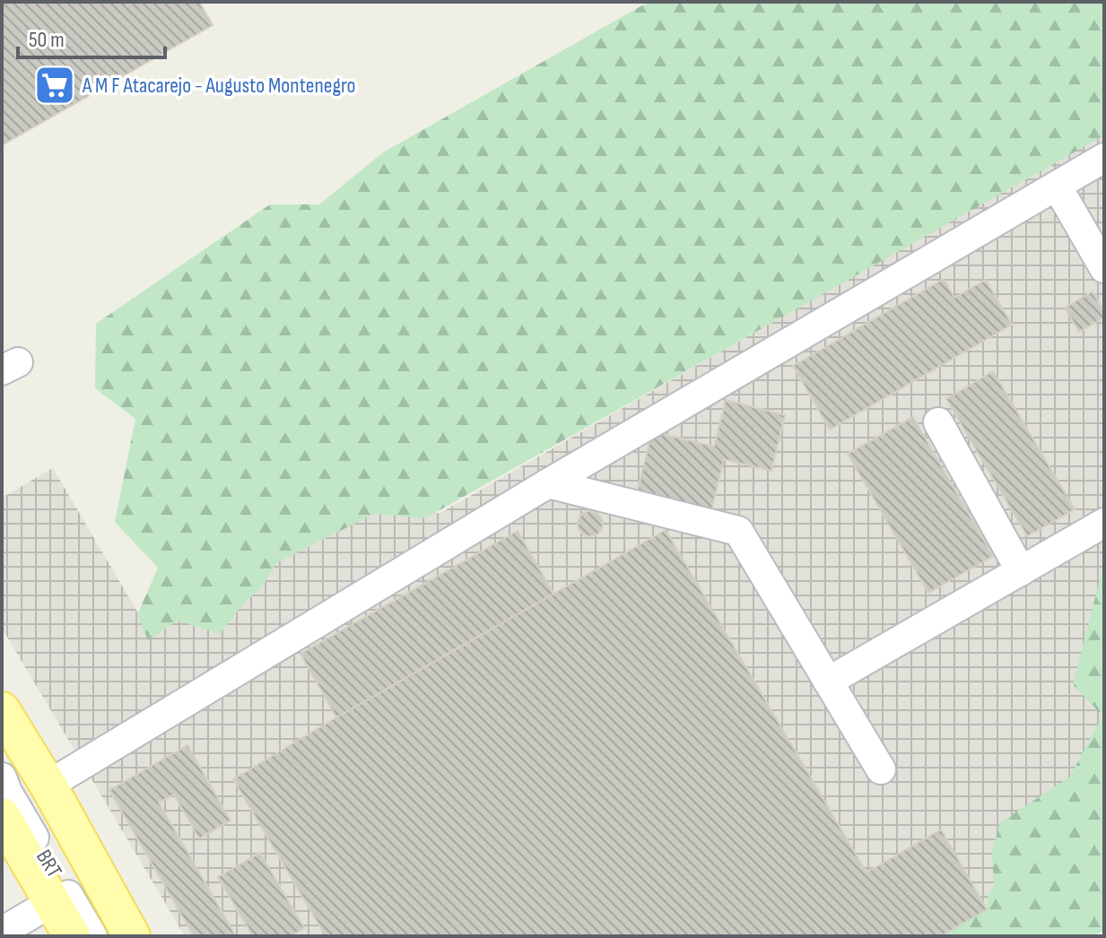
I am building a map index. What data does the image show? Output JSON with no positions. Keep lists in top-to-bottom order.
{
  "streets": {
    "street": ["BRT"]
  },
  "places": {
    "supermarket": ["A M F Atacarejo - Augusto Montenegro"]
  },
  "scale_bar": "50 m"
}
